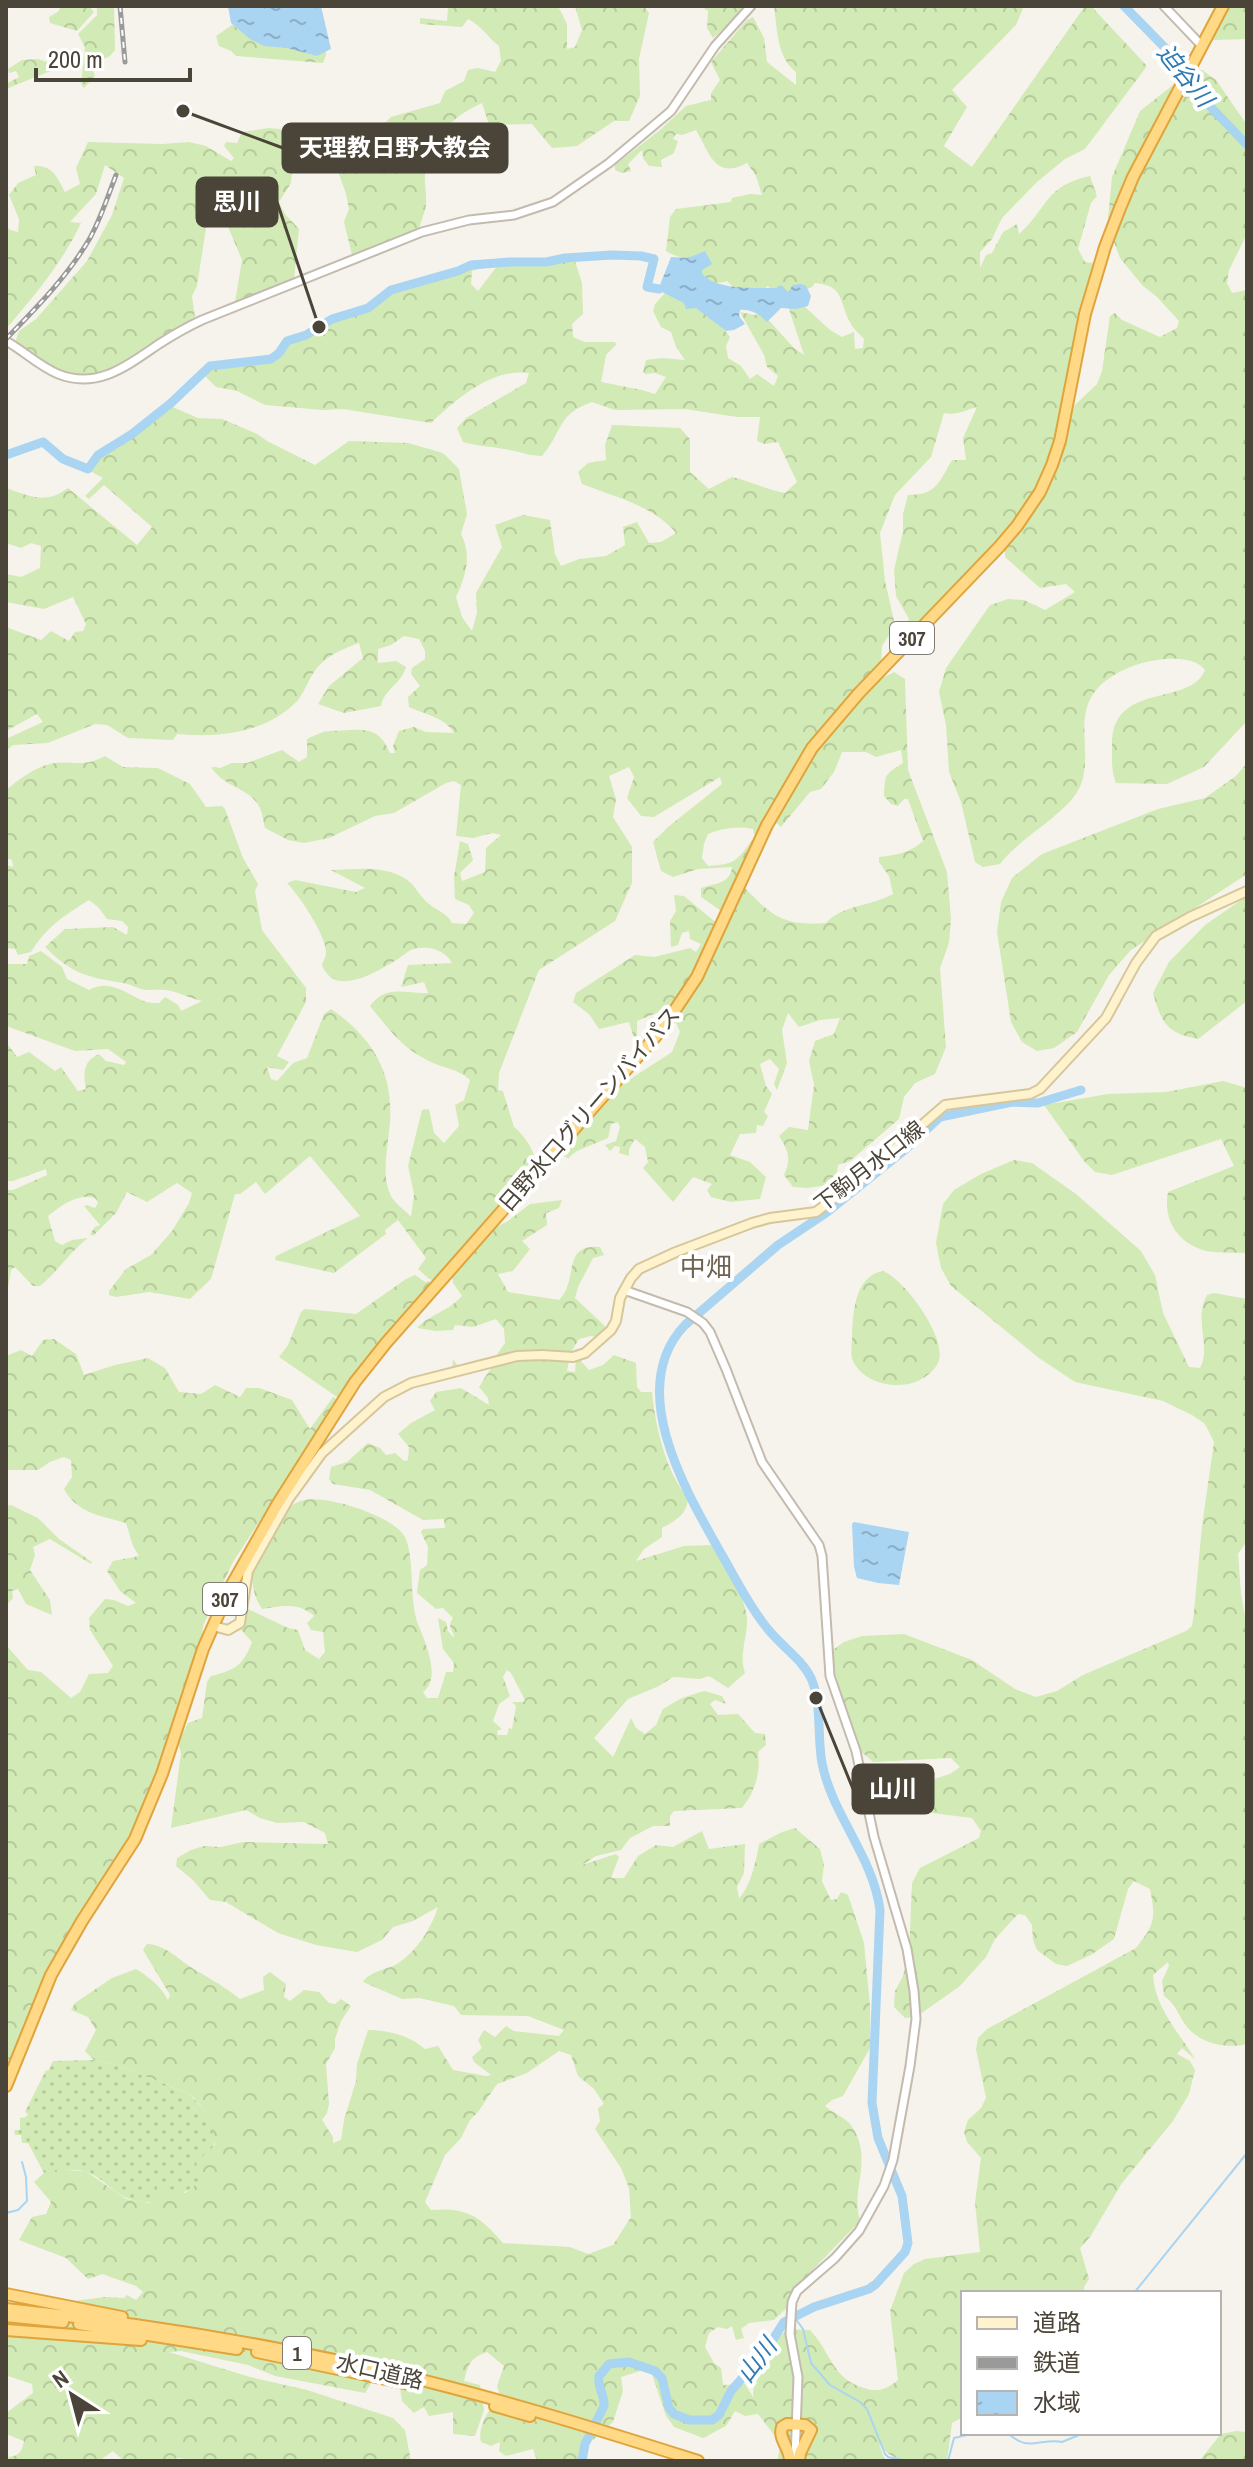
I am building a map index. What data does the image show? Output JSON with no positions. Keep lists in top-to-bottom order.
{
  "streets": {
    "highway": [
      "307",
      "日野水口グリーンバイパス",
      "1",
      "水口道路"
    ],
    "main road": ["下駒月水口線"]
  },
  "crossings": [
    ["1", "水口道路"]
  ],
  "districts": ["中畑"],
  "water": ["迫谷川", "山川"],
  "places": ["天理教日野大教会", "思川", "山川"],
  "legend": ["道路", "鉄道", "水域"],
  "scale_bar": "200 m",
  "north": "top left"
}
